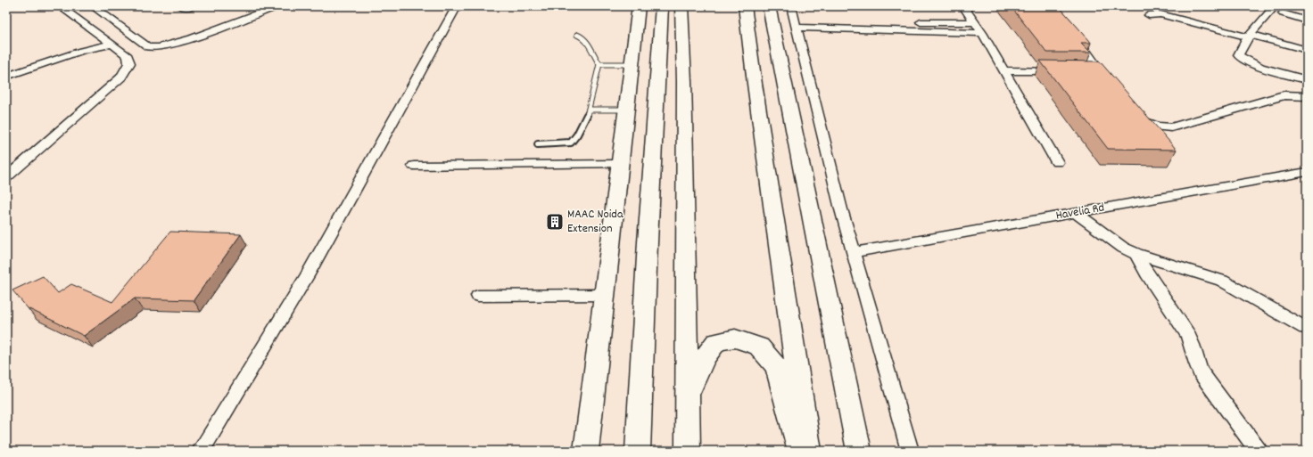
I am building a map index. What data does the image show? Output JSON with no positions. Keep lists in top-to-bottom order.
{
  "streets": {
    "street": ["Havelia Rd"]
  },
  "places": {
    "building": ["MAAC Noida Extension"]
  }
}
